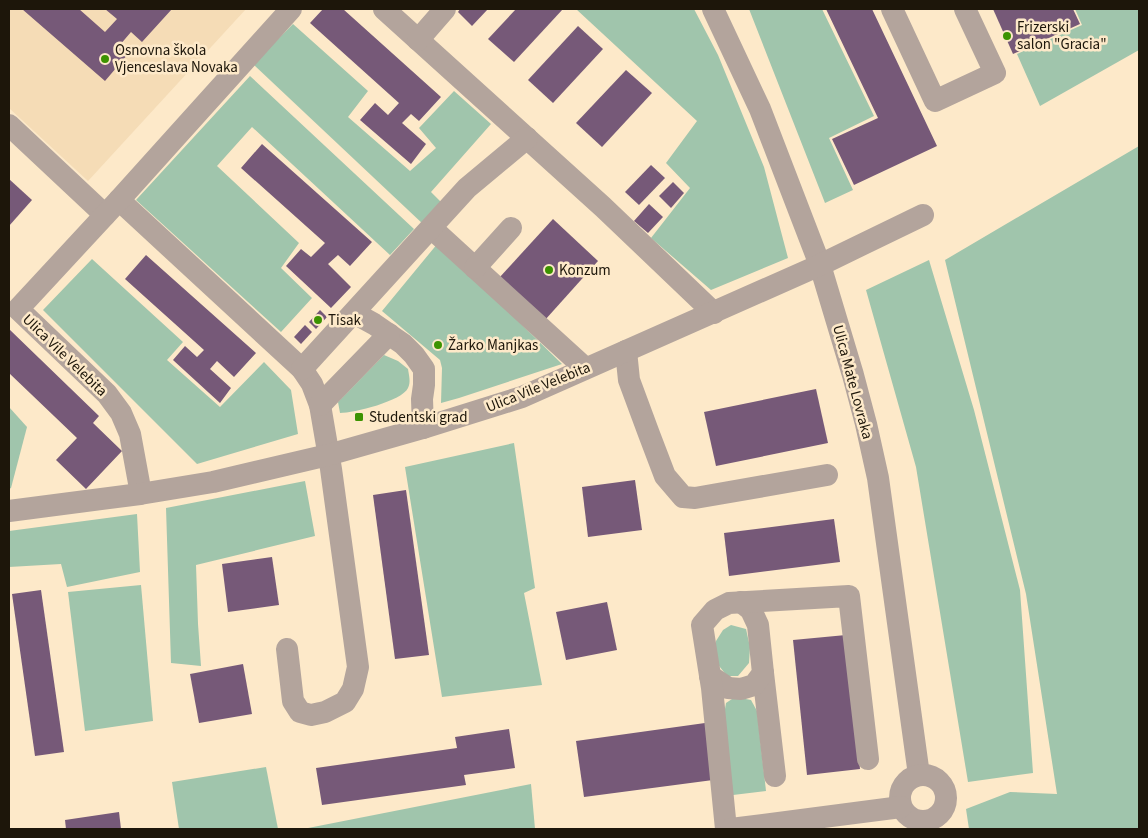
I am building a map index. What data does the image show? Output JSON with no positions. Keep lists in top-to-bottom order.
{
  "streets": {
    "street": ["Ulica Vile Velebita", "Ulica Mate Lovraka"]
  },
  "crossings": [
    ["Ulica Vile Velebita", "Ulica Mate Lovraka"]
  ],
  "places": {
    "other": [
      "Frizerski salon \"Gracia\"",
      "Osnovna škola Vjenceslava Novaka",
      "Konzum",
      "Tisak",
      "Žarko Manjkas"
    ],
    "transit": ["Studentski grad"]
  }
}
